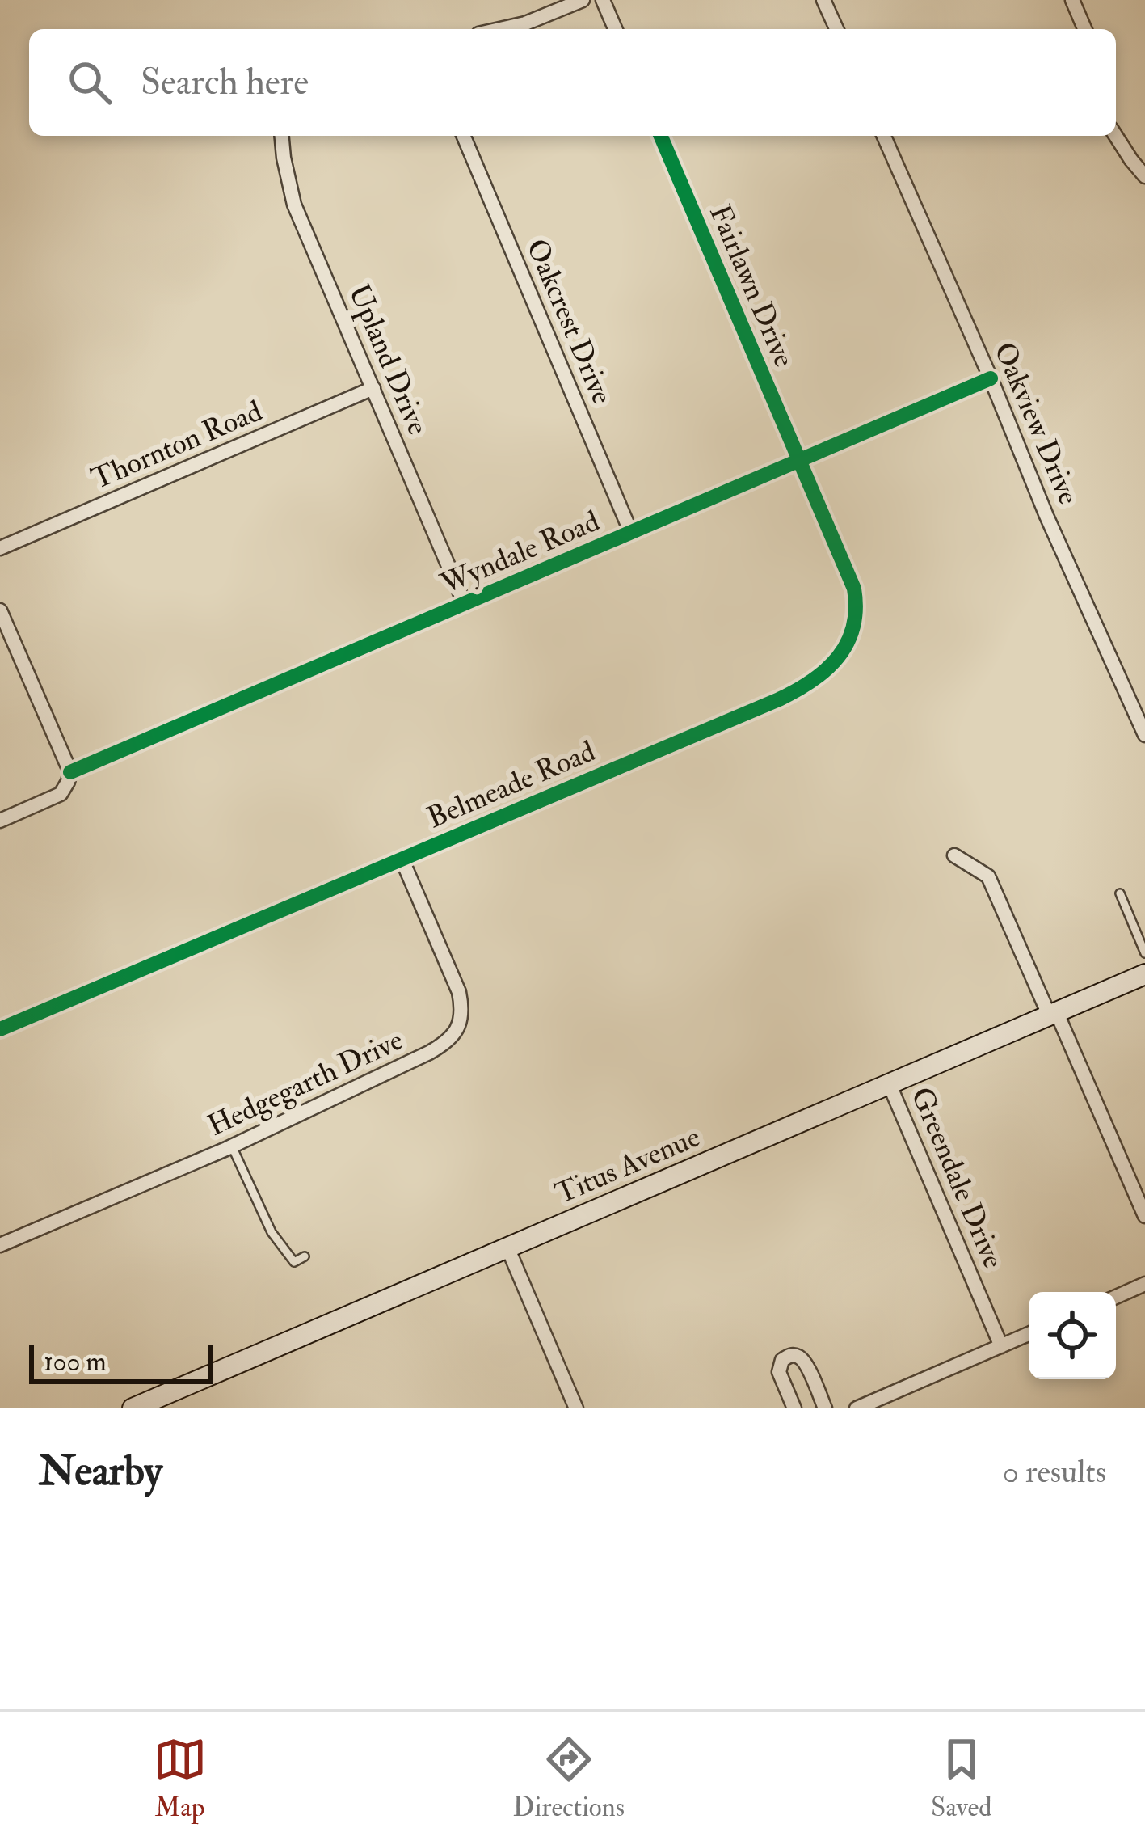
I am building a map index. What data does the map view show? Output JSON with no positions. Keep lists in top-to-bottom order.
{
  "streets": {
    "main road": ["Titus Avenue"],
    "street": [
      "Fairlawn Drive",
      "Oakcrest Drive",
      "Upland Drive",
      "Oakview Drive",
      "Thornton Road",
      "Wyndale Road",
      "Belmeade Road",
      "Hedgegarth Drive",
      "Greendale Drive"
    ]
  },
  "crossings": [
    ["Fairlawn Drive", "Wyndale Road"],
    ["Fairlawn Drive", "Belmeade Road"],
    ["Oakcrest Drive", "Wyndale Road"],
    ["Upland Drive", "Thornton Road"],
    ["Upland Drive", "Wyndale Road"],
    ["Oakview Drive", "Wyndale Road"],
    ["Wyndale Road", "Belmeade Road"],
    ["Belmeade Road", "Hedgegarth Drive"],
    ["Titus Avenue", "Greendale Drive"]
  ],
  "scale_bar": "100 m",
  "page": {
    "search": "Search here",
    "scale": "100 m",
    "heading": ["Nearby", "0 results"],
    "nav": ["Map", "Directions", "Saved"]
  }
}
